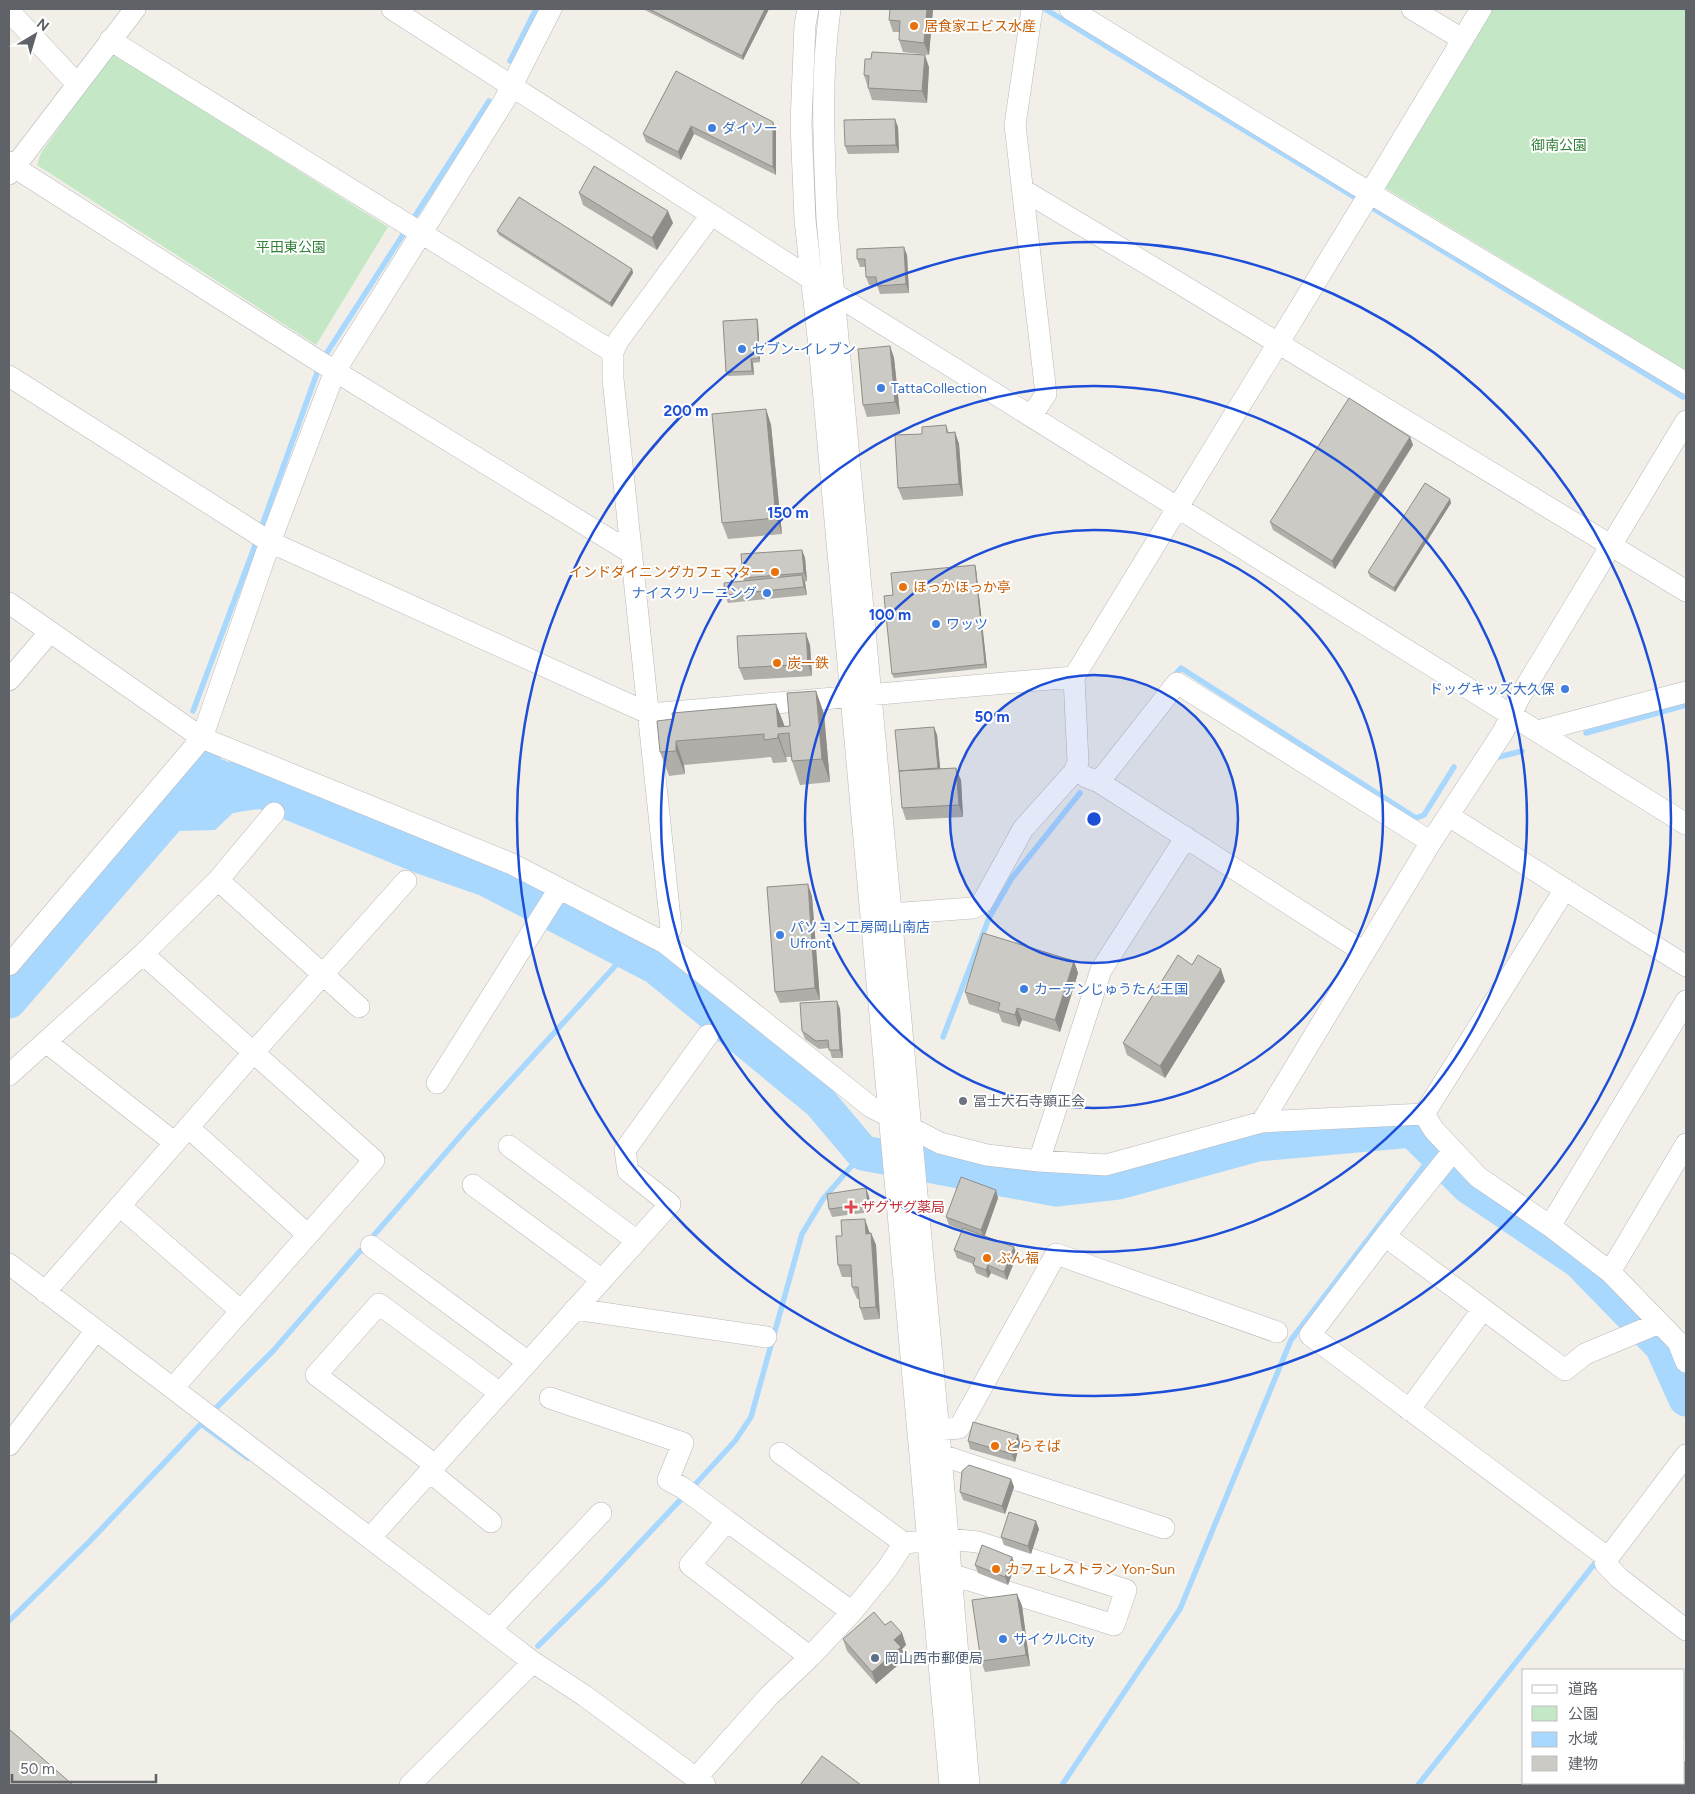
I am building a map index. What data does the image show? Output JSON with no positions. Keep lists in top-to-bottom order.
{
  "parks": ["御南公園", "平田東公園"],
  "places": {
    "other": [
      "居食家エビス水産",
      "ダイソー",
      "セブン-イレブン",
      "TattaCollection",
      "インドダイニングカフェマター",
      "ほっかほっか亭",
      "ナイスクリーニング",
      "ワッツ",
      "炭一鉄",
      "ドッグキッズ大久保",
      "パソコン工房岡山南店 Ufront",
      "カーテンじゅうたん王国",
      "冨士大石寺顕正会",
      "ぶん福",
      "とらそば",
      "カフェレストラン Yon-Sun",
      "サイクルCity",
      "岡山西市郵便局"
    ],
    "health": ["ザグザグ薬局"]
  },
  "legend": [
    "道路",
    "公園",
    "水域",
    "建物"
  ],
  "scale_bar": "50 m",
  "north": "top right",
  "rings": [
    "200 m",
    "150 m",
    "100 m",
    "50 m"
  ]
}
